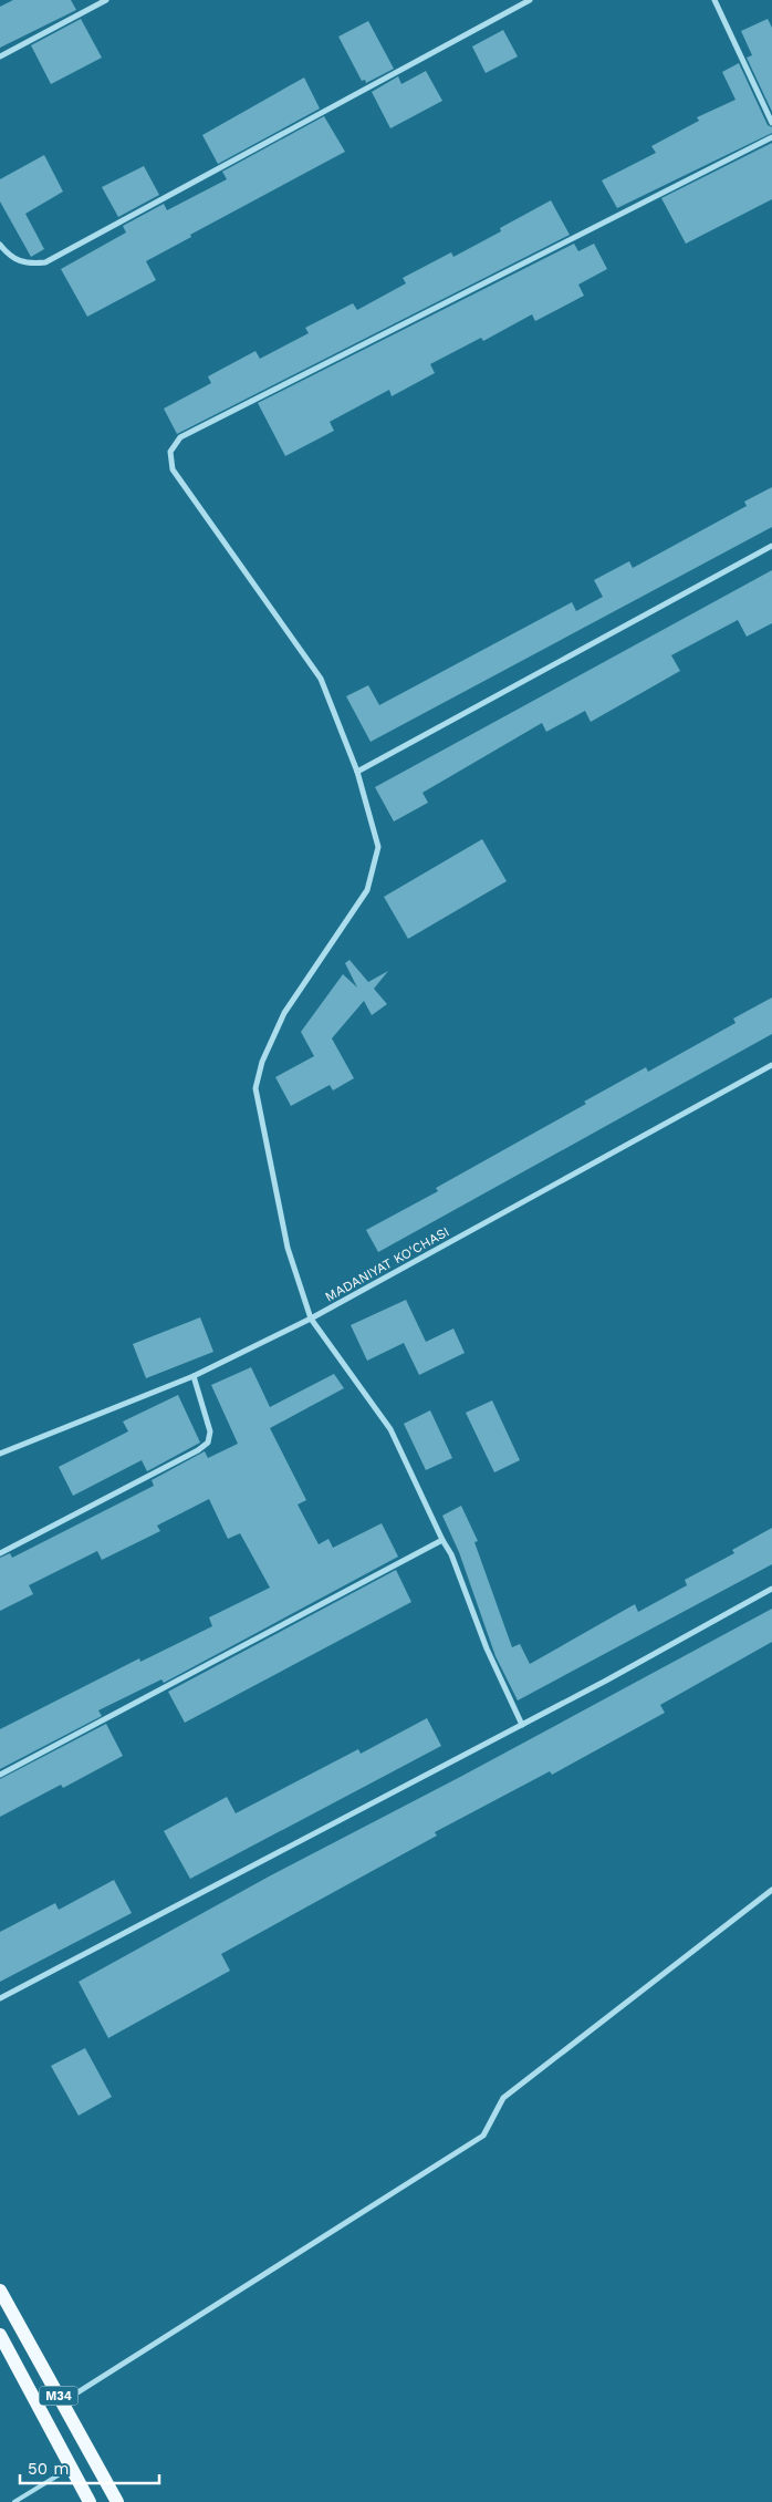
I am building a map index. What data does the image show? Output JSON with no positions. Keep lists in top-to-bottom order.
{
  "streets": {
    "main road": ["M34"],
    "street": ["MADANIYAT KO'CHASI"]
  },
  "scale_bar": "50 m"
}
